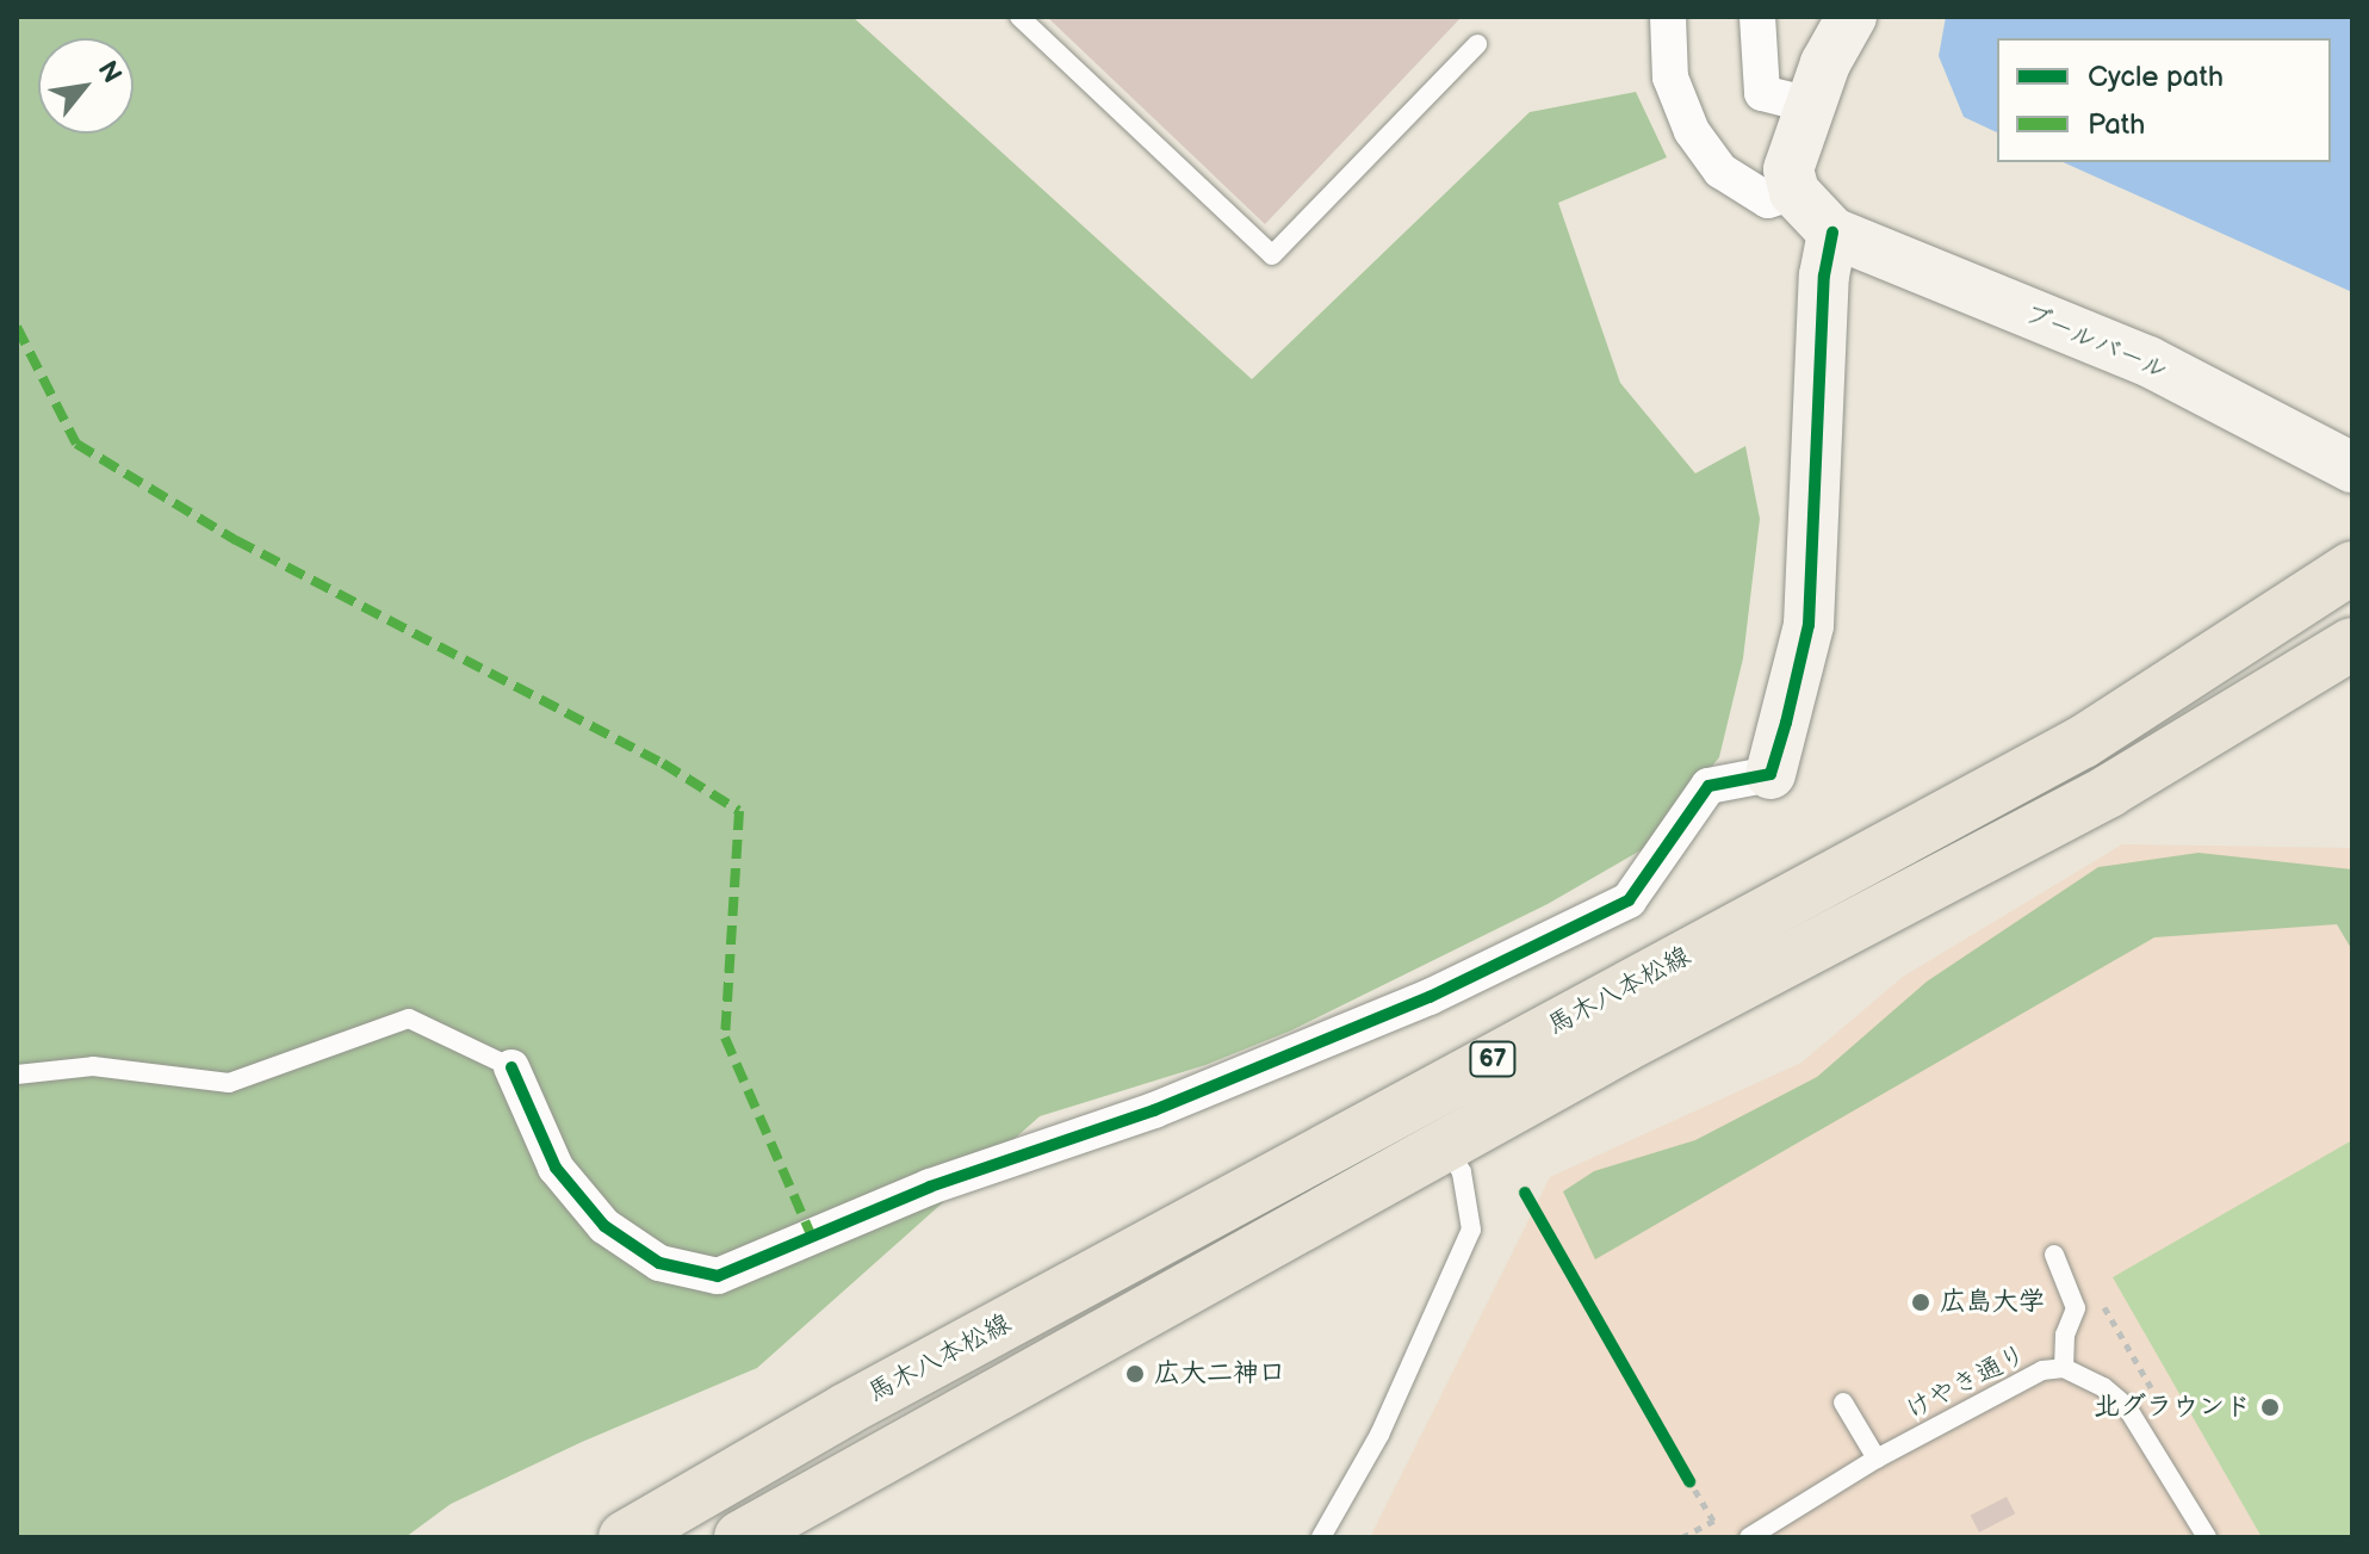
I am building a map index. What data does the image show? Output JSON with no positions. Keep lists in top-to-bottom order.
{
  "streets": {
    "main road": ["馬木八本松線", "67"],
    "street": ["ブールバール"],
    "lane": ["けやき通り"]
  },
  "places": ["広島大学", "広大二神口", "北グラウンド"],
  "legend": ["Cycle path", "Path"],
  "north": "top right"
}
